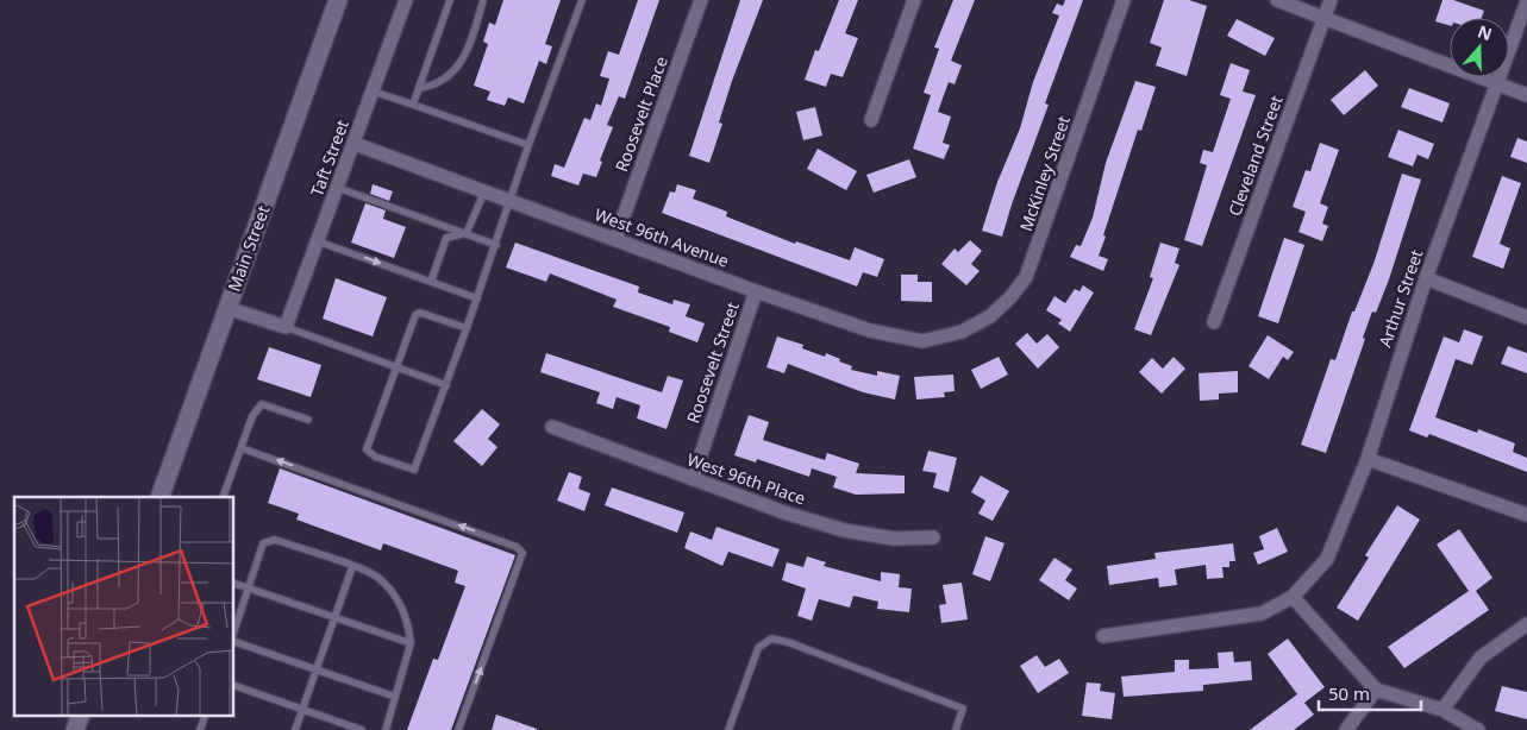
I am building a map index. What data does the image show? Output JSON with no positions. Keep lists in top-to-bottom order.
{
  "streets": {
    "main road": ["Main Street"],
    "street": [
      "Roosevelt Place",
      "Cleveland Street",
      "Taft Street",
      "McKinley Street",
      "West 96th Avenue",
      "Arthur Street",
      "Roosevelt Street",
      "West 96th Place"
    ]
  },
  "crossings": [
    ["Roosevelt Place", "West 96th Avenue"],
    ["Taft Street", "West 96th Avenue"],
    ["McKinley Street", "West 96th Avenue"],
    ["West 96th Avenue", "Roosevelt Street"],
    ["Roosevelt Street", "West 96th Place"]
  ],
  "scale_bar": "50 m",
  "north": "top"
}
